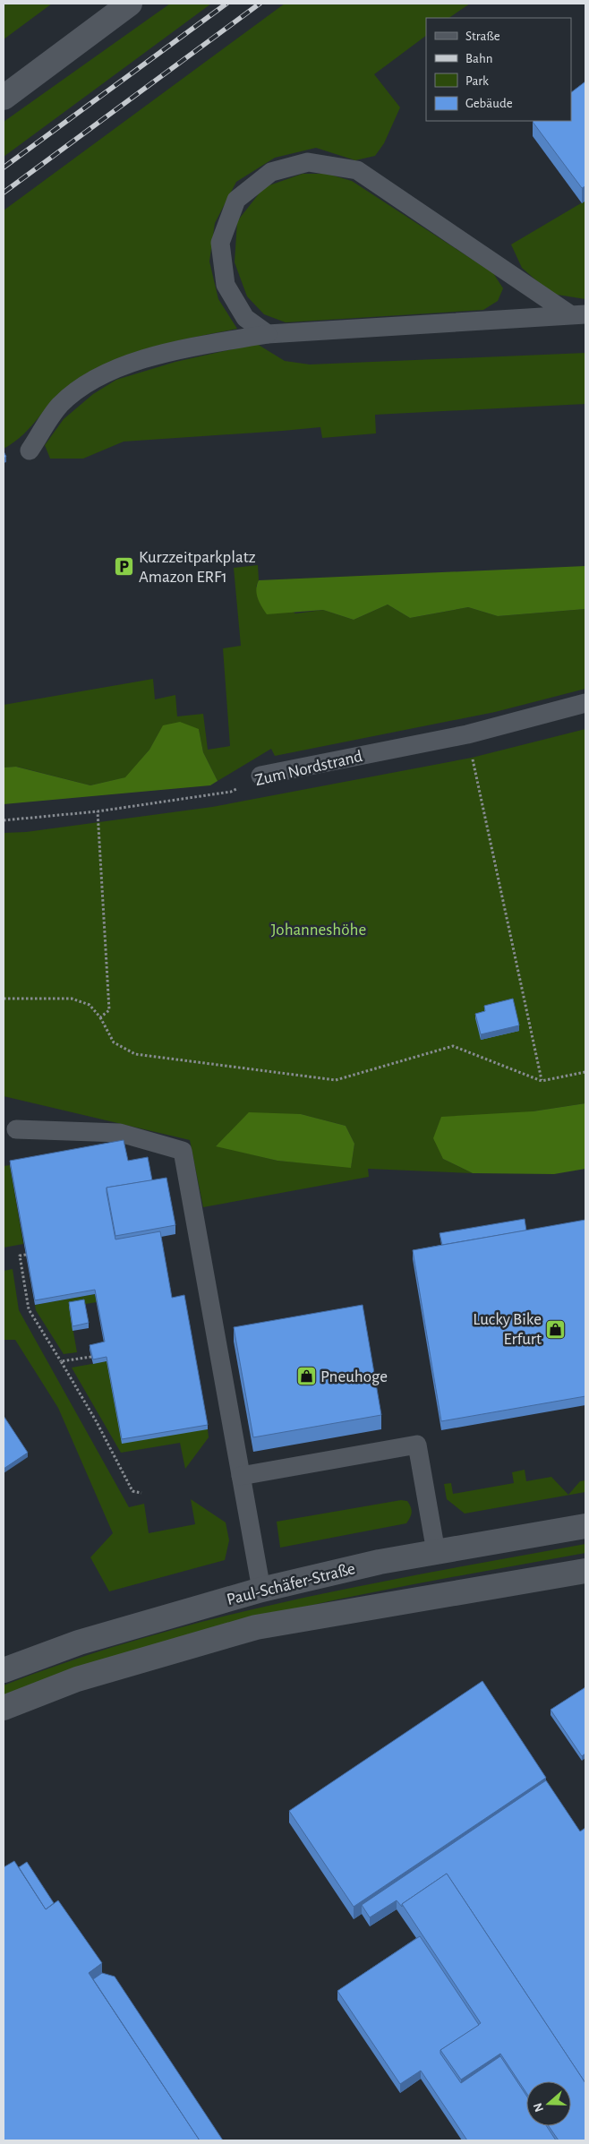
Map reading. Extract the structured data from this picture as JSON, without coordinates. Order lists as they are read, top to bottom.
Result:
{
  "streets": {
    "main road": ["Paul-Schäfer-Straße"],
    "lane": ["Zum Nordstrand"]
  },
  "parks": ["Johanneshöhe"],
  "places": {
    "parking": ["Kurzzeitparkplatz Amazon ERF1"],
    "shop": ["Lucky Bike Erfurt", "Pneuhoge"]
  },
  "legend": [
    "Straße",
    "Bahn",
    "Park",
    "Gebäude"
  ],
  "north": "left"
}
